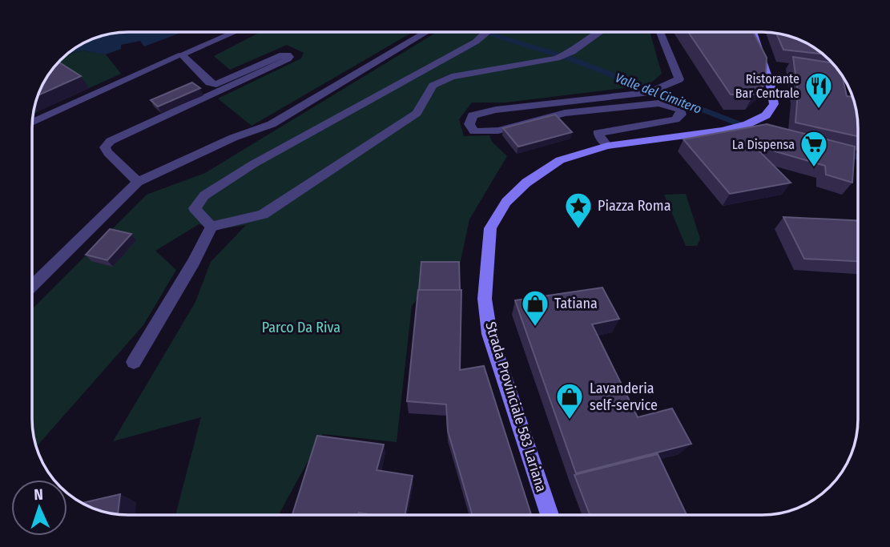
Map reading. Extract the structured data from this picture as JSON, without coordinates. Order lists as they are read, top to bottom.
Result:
{
  "streets": {
    "main road": ["Strada Provinciale 583 Lariana"]
  },
  "water": ["Valle del Cimitero"],
  "parks": ["Parco Da Riva"],
  "places": {
    "restaurant": ["Ristorante Bar Centrale"],
    "supermarket": ["La Dispensa"],
    "place": ["Piazza Roma"],
    "shop": ["Tatiana", "Lavanderia self-service"]
  },
  "north": "top"
}
